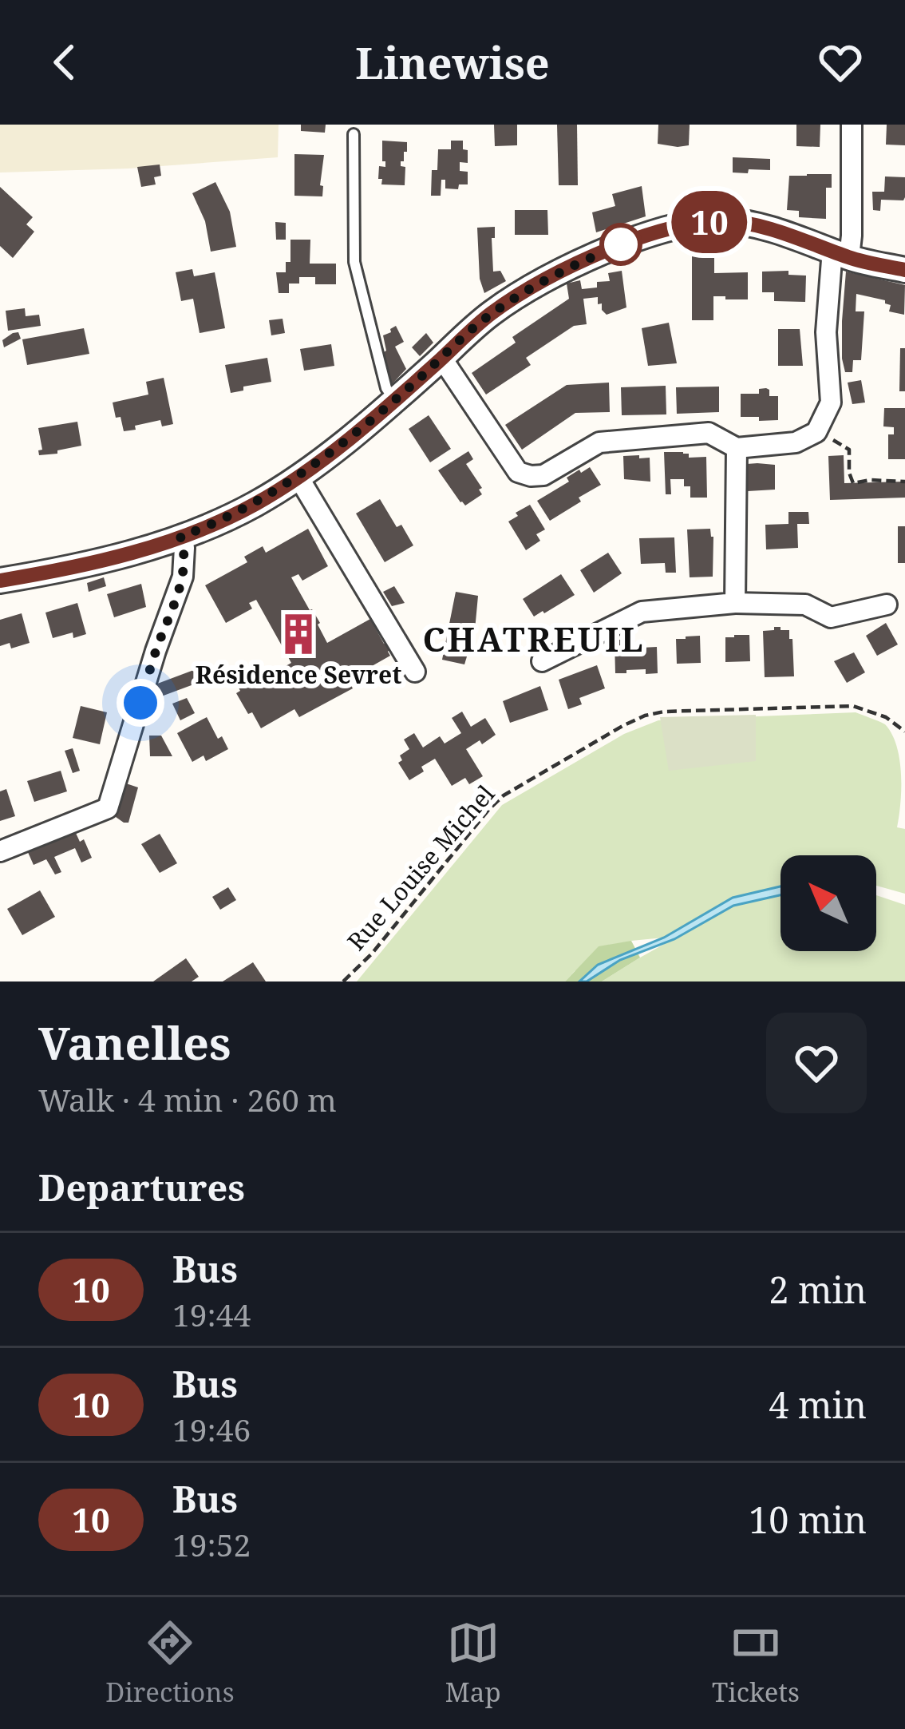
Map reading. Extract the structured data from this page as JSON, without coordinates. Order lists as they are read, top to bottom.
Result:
{
  "streets": {
    "path": ["Rue Louise Michel"]
  },
  "districts": ["CHATREUIL"],
  "places": {
    "building": ["Résidence Sevret"]
  },
  "lines": ["bus line 10"],
  "north": "top left",
  "page": {
    "header": "Linewise",
    "on_map": "10",
    "heading": [
      ["Vanelles", "Walk · 4 min · 260 m"],
      "Departures"
    ],
    "list": [
      {
        "mark": "10",
        "name": "Bus",
        "note": "19:44",
        "value": "2 min"
      },
      {
        "mark": "10",
        "name": "Bus",
        "note": "19:46",
        "value": "4 min"
      },
      {
        "mark": "10",
        "name": "Bus",
        "note": "19:52",
        "value": "10 min"
      }
    ],
    "tabs": ["Directions", "Map", "Tickets"]
  }
}
